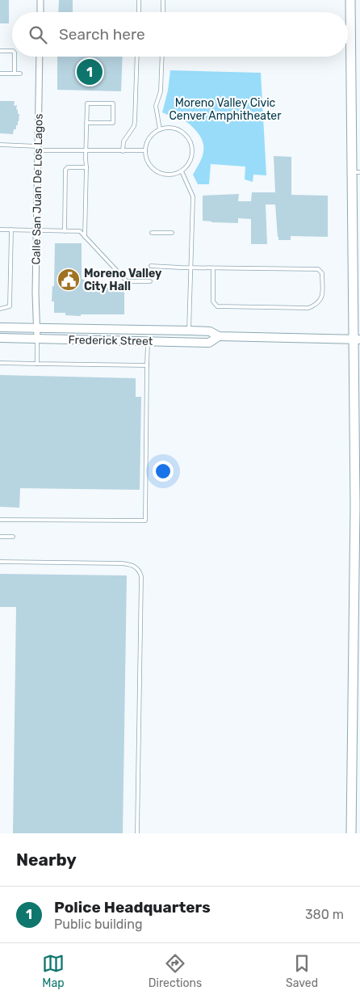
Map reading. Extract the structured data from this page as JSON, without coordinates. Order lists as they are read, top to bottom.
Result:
{
  "streets": {
    "main road": ["Frederick Street"],
    "street": ["Calle San Juan De Los Lagos"]
  },
  "crossings": [
    ["Calle San Juan De Los Lagos", "Frederick Street"]
  ],
  "parks": ["Moreno Valley Civic Cenver Amphitheater"],
  "places": {
    "public building": ["Moreno Valley City Hall"]
  },
  "page": {
    "search": "Search here",
    "pins": "1",
    "heading": "Nearby",
    "list": [
      {
        "mark": "1",
        "name": "Police Headquarters",
        "note": "Public building",
        "value": "380 m"
      }
    ],
    "nav": ["Map", "Directions", "Saved"]
  }
}
